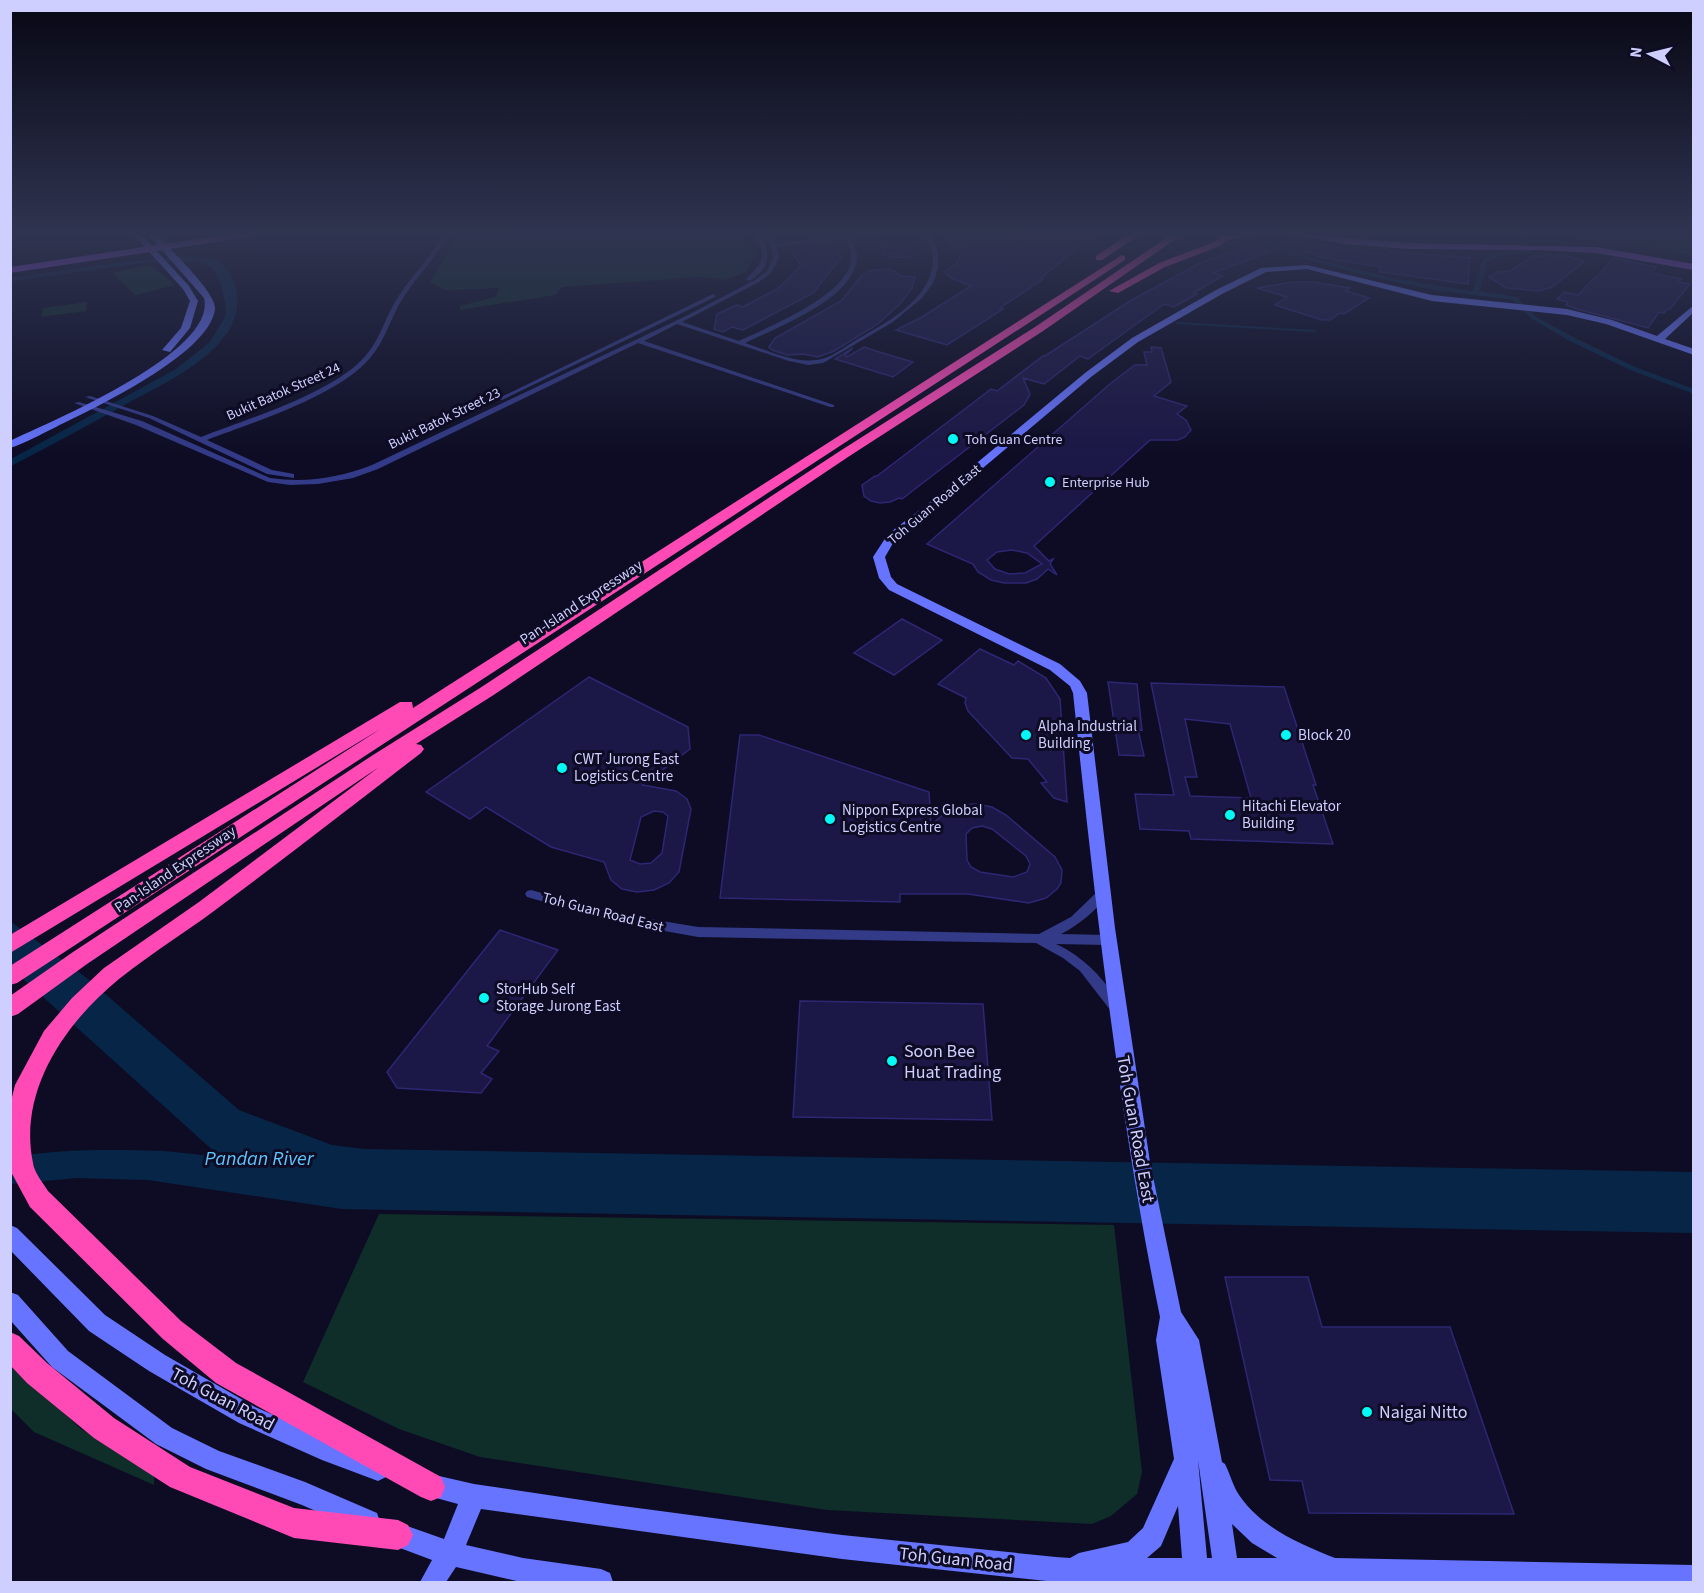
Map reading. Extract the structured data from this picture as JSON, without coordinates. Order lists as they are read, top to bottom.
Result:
{
  "streets": {
    "highway": ["Pan-Island Expressway"],
    "street": [
      "Bukit Batok Street 24",
      "Bukit Batok Street 23",
      "Toh Guan Road East",
      "Toh Guan Road"
    ]
  },
  "crossings": [
    ["Bukit Batok Street 24", "Bukit Batok Street 23"],
    ["Toh Guan Road East", "Toh Guan Road"]
  ],
  "water": ["Pandan River"],
  "places": [
    "Toh Guan Centre",
    "Enterprise Hub",
    "Alpha Industrial Building",
    "Block 20",
    "CWT Jurong East Logistics Centre",
    "Hitachi Elevator Building",
    "Nippon Express Global Logistics Centre",
    "StorHub Self Storage Jurong East",
    "Soon Bee Huat Trading",
    "Naigai Nitto"
  ],
  "north": "left"
}
